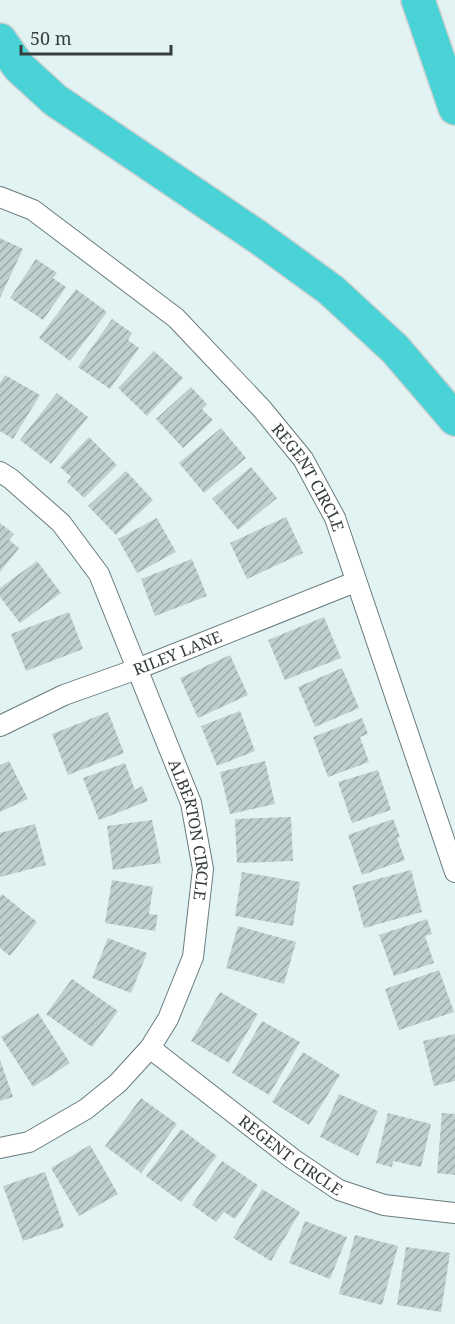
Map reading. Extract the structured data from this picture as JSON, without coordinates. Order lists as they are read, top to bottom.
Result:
{
  "streets": {
    "street": ["REGENT CIRCLE", "RILEY LANE", "ALBERTON CIRCLE"]
  },
  "crossings": [
    ["REGENT CIRCLE", "RILEY LANE"],
    ["REGENT CIRCLE", "ALBERTON CIRCLE"],
    ["RILEY LANE", "ALBERTON CIRCLE"]
  ],
  "scale_bar": "50 m"
}
